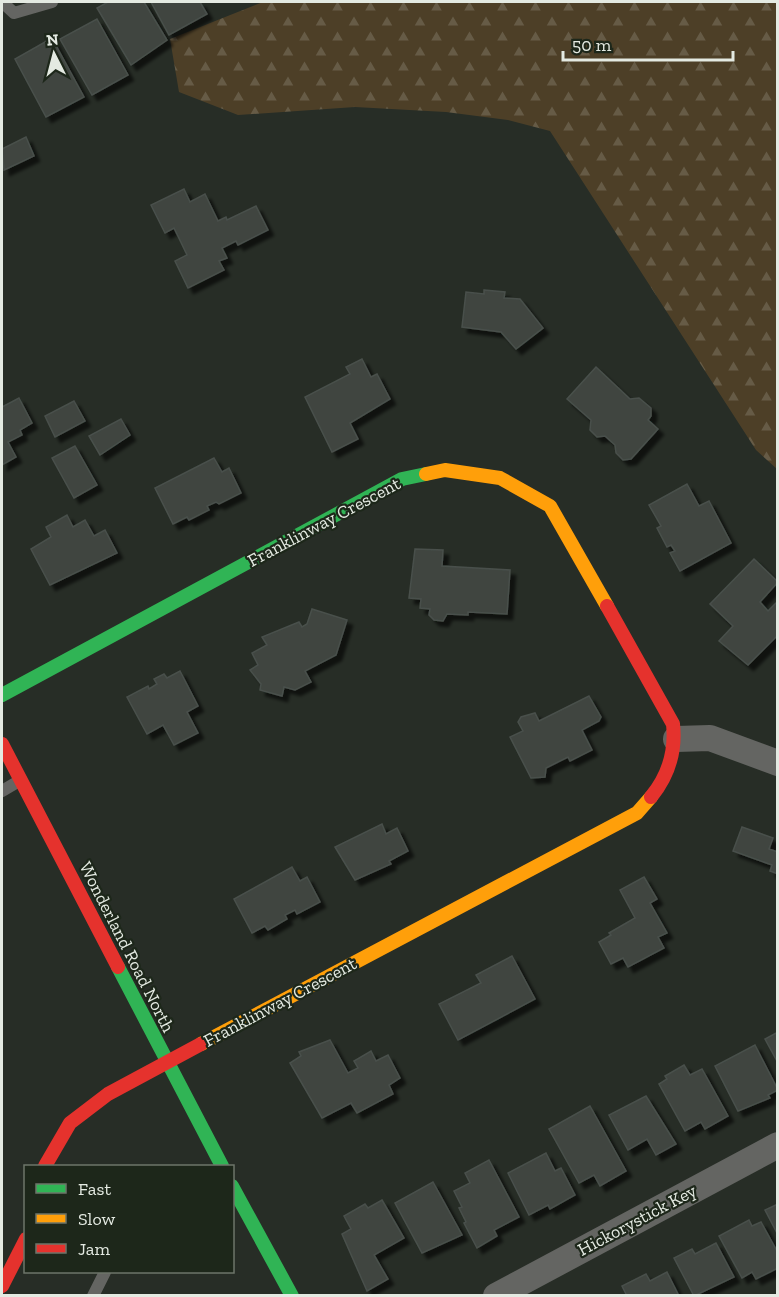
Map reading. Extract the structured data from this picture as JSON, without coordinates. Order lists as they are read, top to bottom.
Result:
{
  "streets": {
    "street": ["Franklinway Crescent", "Wonderland Road North", "Hickorystick Key"]
  },
  "crossings": [
    ["Franklinway Crescent", "Wonderland Road North"]
  ],
  "legend": ["Fast", "Slow", "Jam"],
  "scale_bar": "50 m",
  "north": "top"
}
